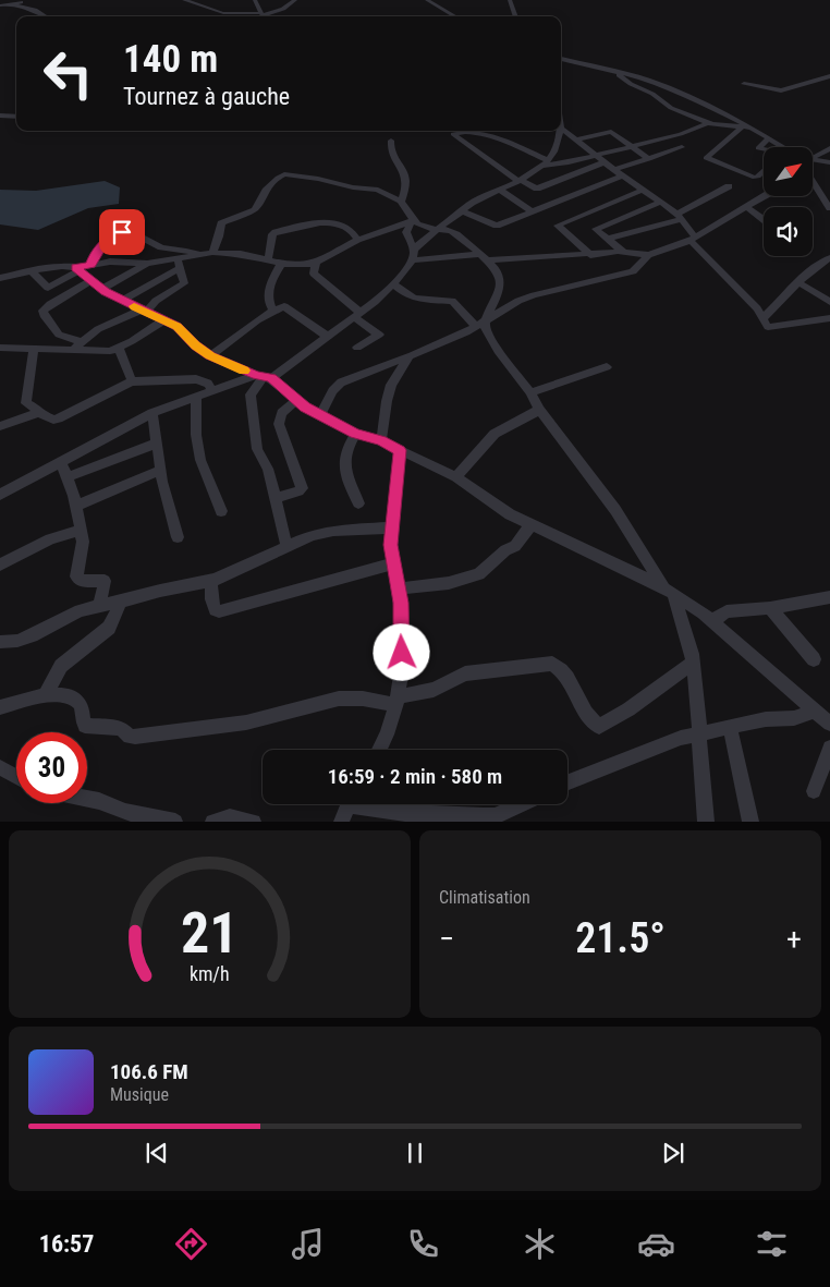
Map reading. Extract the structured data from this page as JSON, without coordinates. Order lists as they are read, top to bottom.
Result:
{
  "north": "top right",
  "page": {
    "turn": ["140 m", "Tournez à gauche"],
    "limit": "30",
    "trip": "16:59 · 2 min · 580 m",
    "tile": "Climatisation",
    "heat": ["−", "21.5°", "+"],
    "song": ["106.6 FM", "Musique"],
    "tabs": "16:57",
    "gauge": ["21", "km/h"]
  }
}
